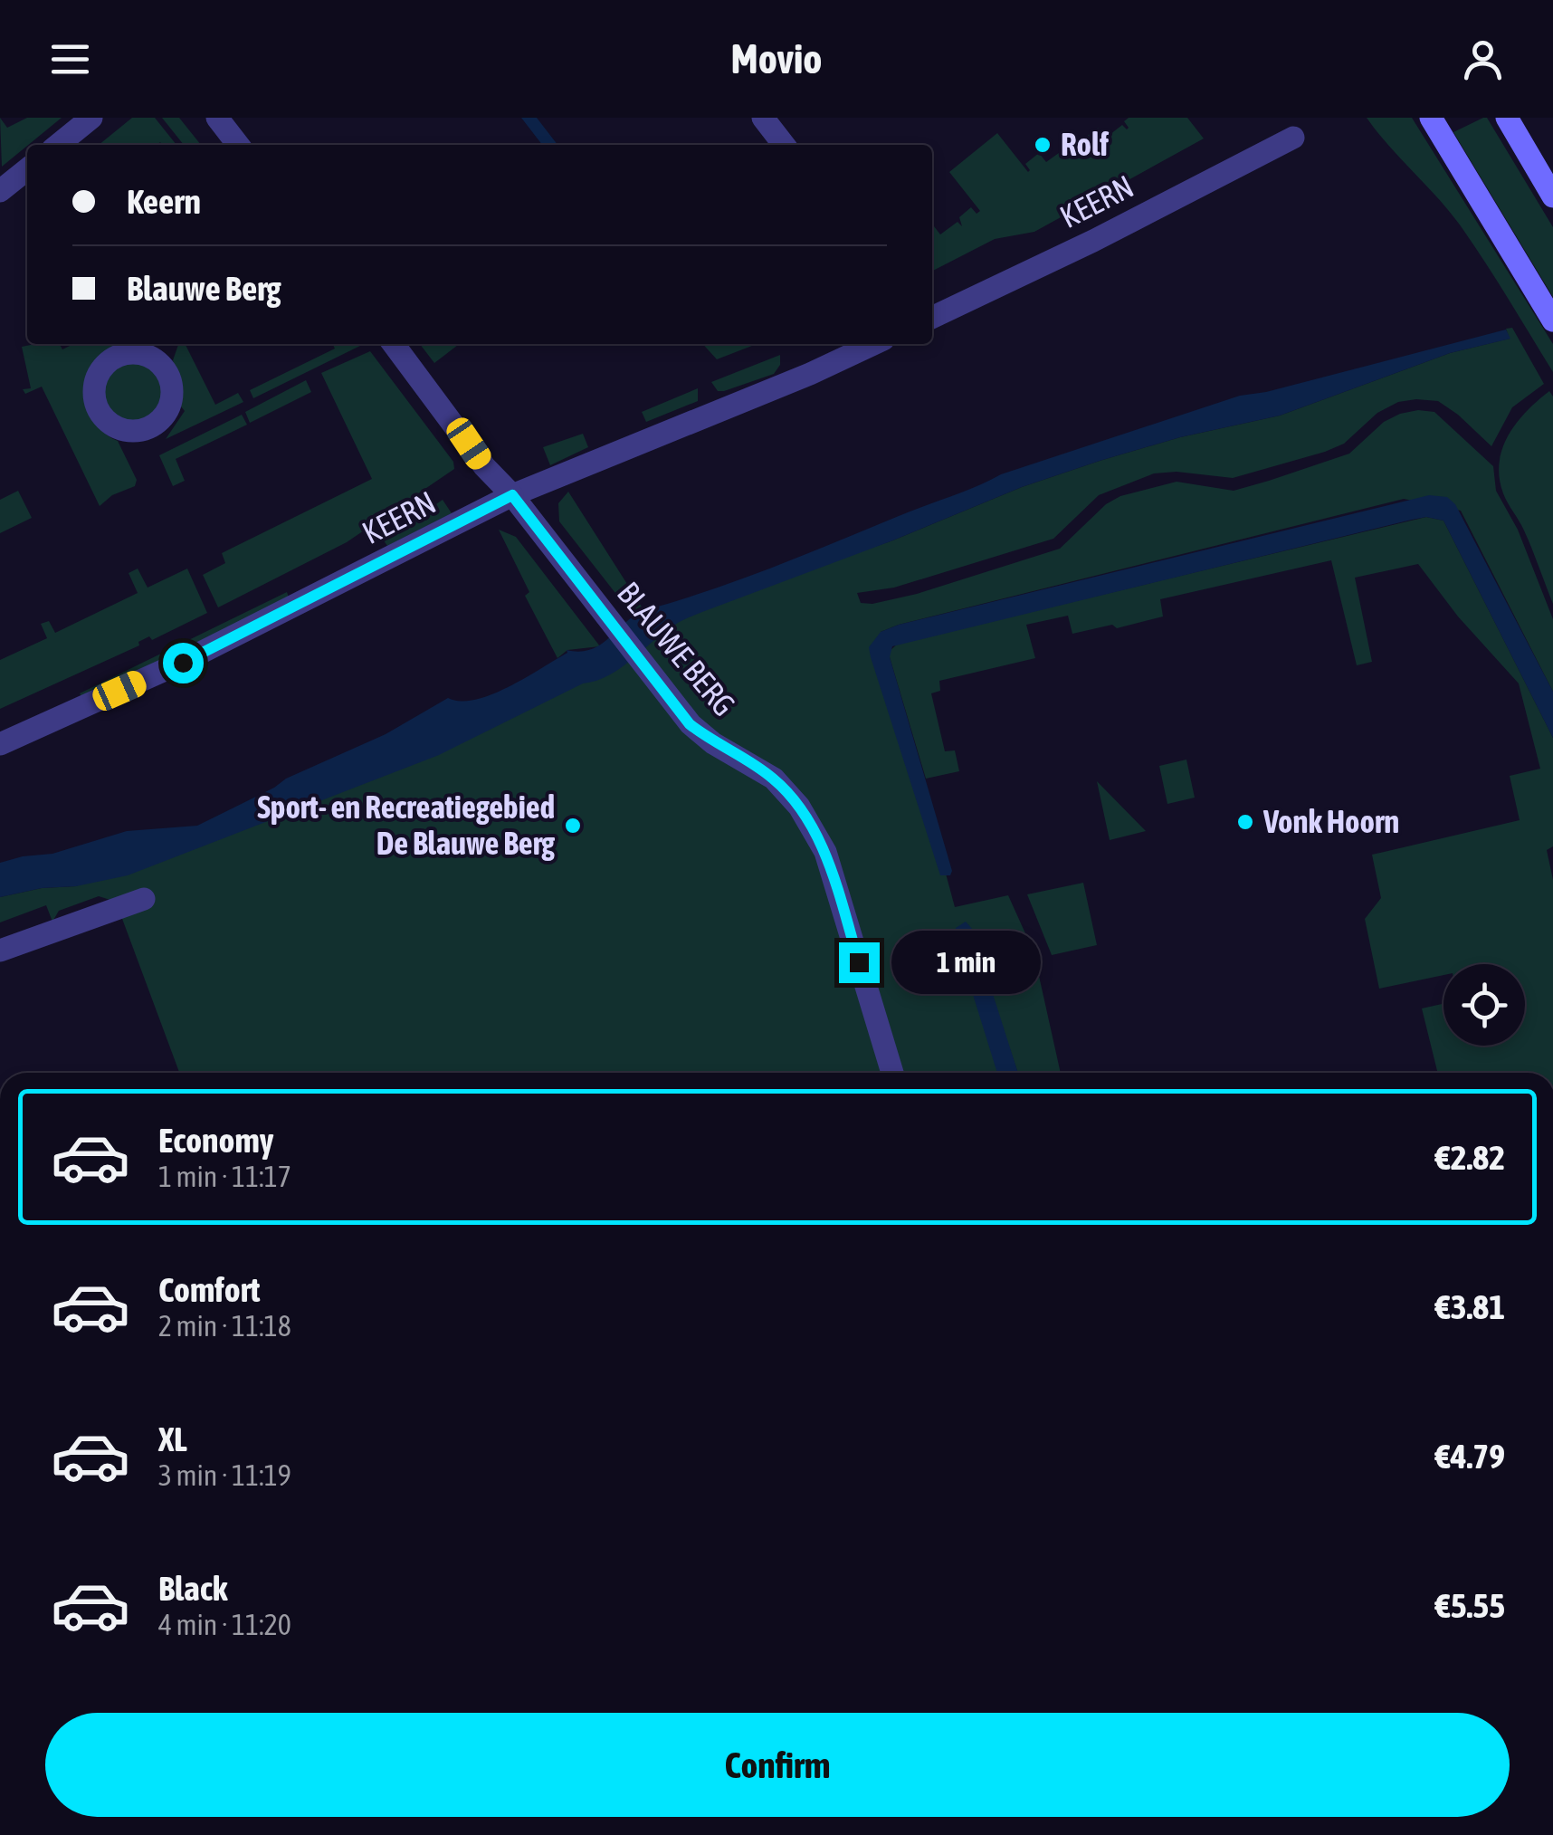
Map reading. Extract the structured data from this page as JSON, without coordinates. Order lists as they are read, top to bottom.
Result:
{
  "streets": {
    "street": ["KEERN", "BLAUWE BERG"]
  },
  "crossings": [
    ["KEERN", "BLAUWE BERG"]
  ],
  "places": ["Rolf", "Vonk Hoorn", "Sport- en Recreatiegebied De Blauwe Berg"],
  "page": {
    "header": "Movio",
    "banner": ["Keern", "Blauwe Berg"],
    "bubble": "1 min",
    "list": [
      {
        "name": "Economy",
        "note": "1 min · 11:17",
        "value": "€2.82"
      },
      {
        "name": "Comfort",
        "note": "2 min · 11:18",
        "value": "€3.81"
      },
      {
        "name": "XL",
        "note": "3 min · 11:19",
        "value": "€4.79"
      },
      {
        "name": "Black",
        "note": "4 min · 11:20",
        "value": "€5.55"
      }
    ],
    "buttons": "Confirm"
  }
}
